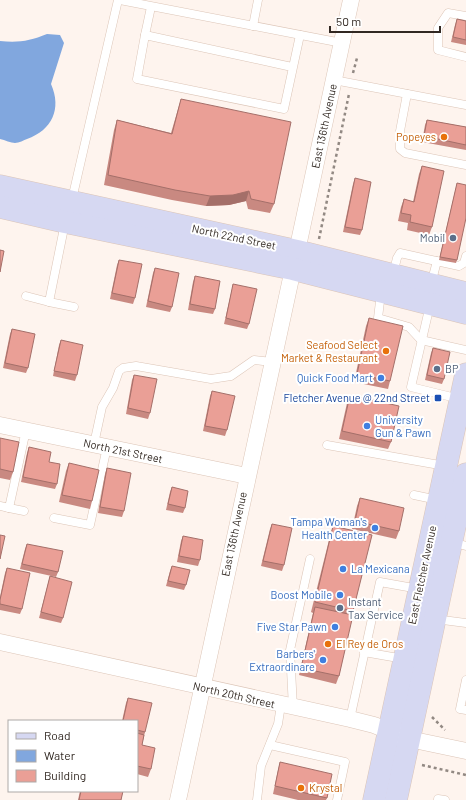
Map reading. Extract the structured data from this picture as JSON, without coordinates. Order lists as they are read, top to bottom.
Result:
{
  "streets": {
    "street": [
      "East 136th Avenue",
      "North 22nd Street",
      "North 21st Street",
      "East Fletcher Avenue",
      "North 20th Street"
    ]
  },
  "crossings": [
    ["East 136th Avenue", "North 22nd Street"],
    ["East 136th Avenue", "North 21st Street"],
    ["East 136th Avenue", "North 20th Street"],
    ["East Fletcher Avenue", "North 20th Street"]
  ],
  "places": {
    "other": [
      "Popeyes",
      "Mobil",
      "Seafood Select Market & Restaurant",
      "BP",
      "Quick Food Mart",
      "University Gun & Pawn",
      "Tampa Woman's Health Center",
      "La Mexicana",
      "Boost Mobile",
      "Instant Tax Service",
      "Five Star Pawn",
      "El Rey de Oros",
      "Barbers' Extraordinare",
      "Krystal"
    ],
    "transit": ["Fletcher Avenue @ 22nd Street"]
  },
  "legend": ["Road", "Water", "Building"],
  "scale_bar": "50 m"
}
